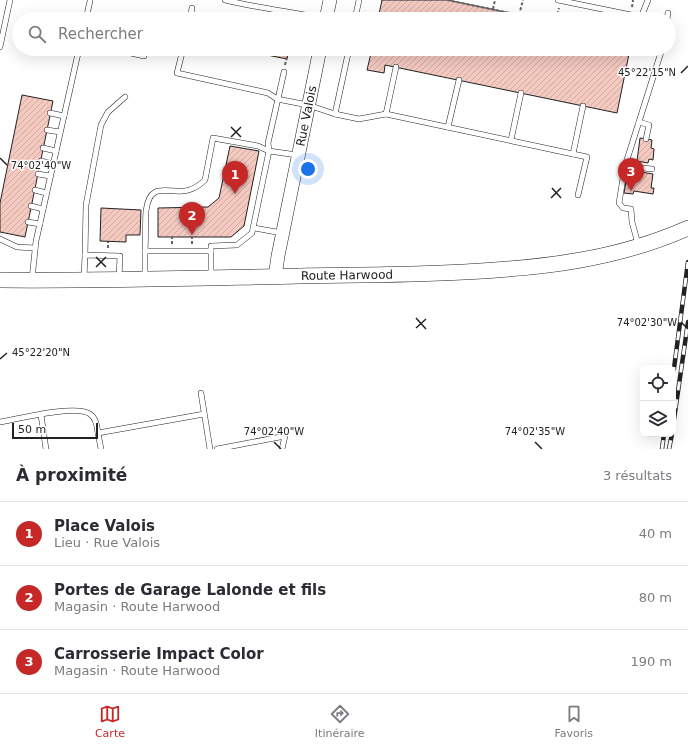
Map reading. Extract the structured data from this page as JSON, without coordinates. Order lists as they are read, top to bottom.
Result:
{
  "streets": {
    "main road": ["Route Harwood"],
    "street": ["Rue Valois"]
  },
  "crossings": [
    ["Rue Valois", "Route Harwood"]
  ],
  "scale_bar": "50 m",
  "page": {
    "search": "Rechercher",
    "pins": ["3", "1", "2"],
    "scale": "50 m",
    "heading": ["À proximité", "3 résultats"],
    "list": [
      {
        "mark": "1",
        "name": "Place Valois",
        "note": "Lieu · Rue Valois",
        "value": "40 m"
      },
      {
        "mark": "2",
        "name": "Portes de Garage Lalonde et fils",
        "note": "Magasin · Route Harwood",
        "value": "80 m"
      },
      {
        "mark": "3",
        "name": "Carrosserie Impact Color",
        "note": "Magasin · Route Harwood",
        "value": "190 m"
      }
    ],
    "nav": ["Carte", "Itinéraire", "Favoris"]
  },
  "coordinates": [
    "45°22'15\"N",
    "74°02'40\"W",
    "74°02'30\"W",
    "45°22'20\"N",
    "74°02'35\"W"
  ]
}
